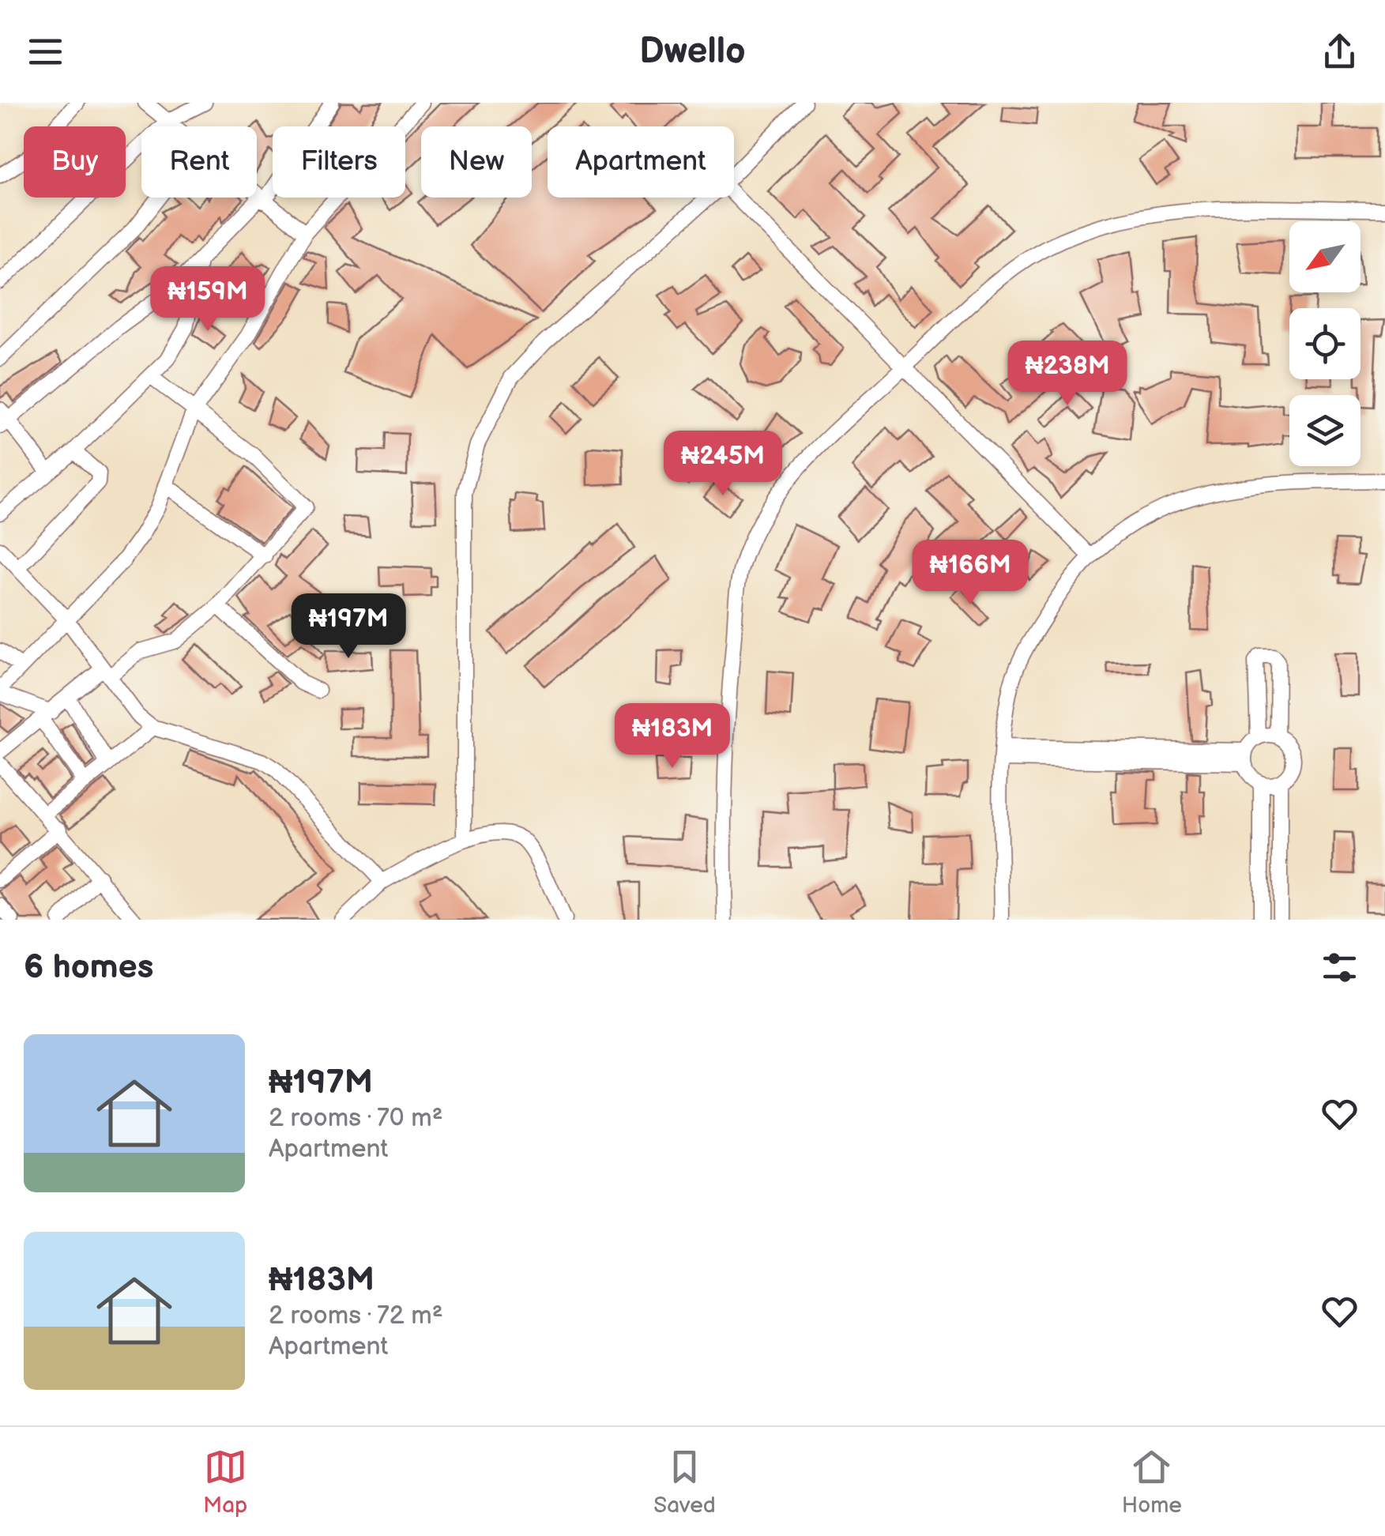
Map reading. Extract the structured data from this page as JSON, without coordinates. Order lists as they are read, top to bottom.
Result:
{
  "north": "bottom left",
  "page": {
    "header": "Dwello",
    "chip": [
      "Buy",
      "Rent",
      "Filters",
      "New",
      "Apartment"
    ],
    "price": [
      "₦159M",
      "₦238M",
      "₦245M",
      "₦166M",
      "₦197M",
      "₦183M"
    ],
    "heading": "6 homes",
    "list": [
      {
        "name": "₦197M",
        "note": "2 rooms · 70 m² · Apartment"
      },
      {
        "name": "₦183M",
        "note": "2 rooms · 72 m² · Apartment"
      }
    ],
    "tabs": ["Map", "Saved", "Home"]
  }
}
